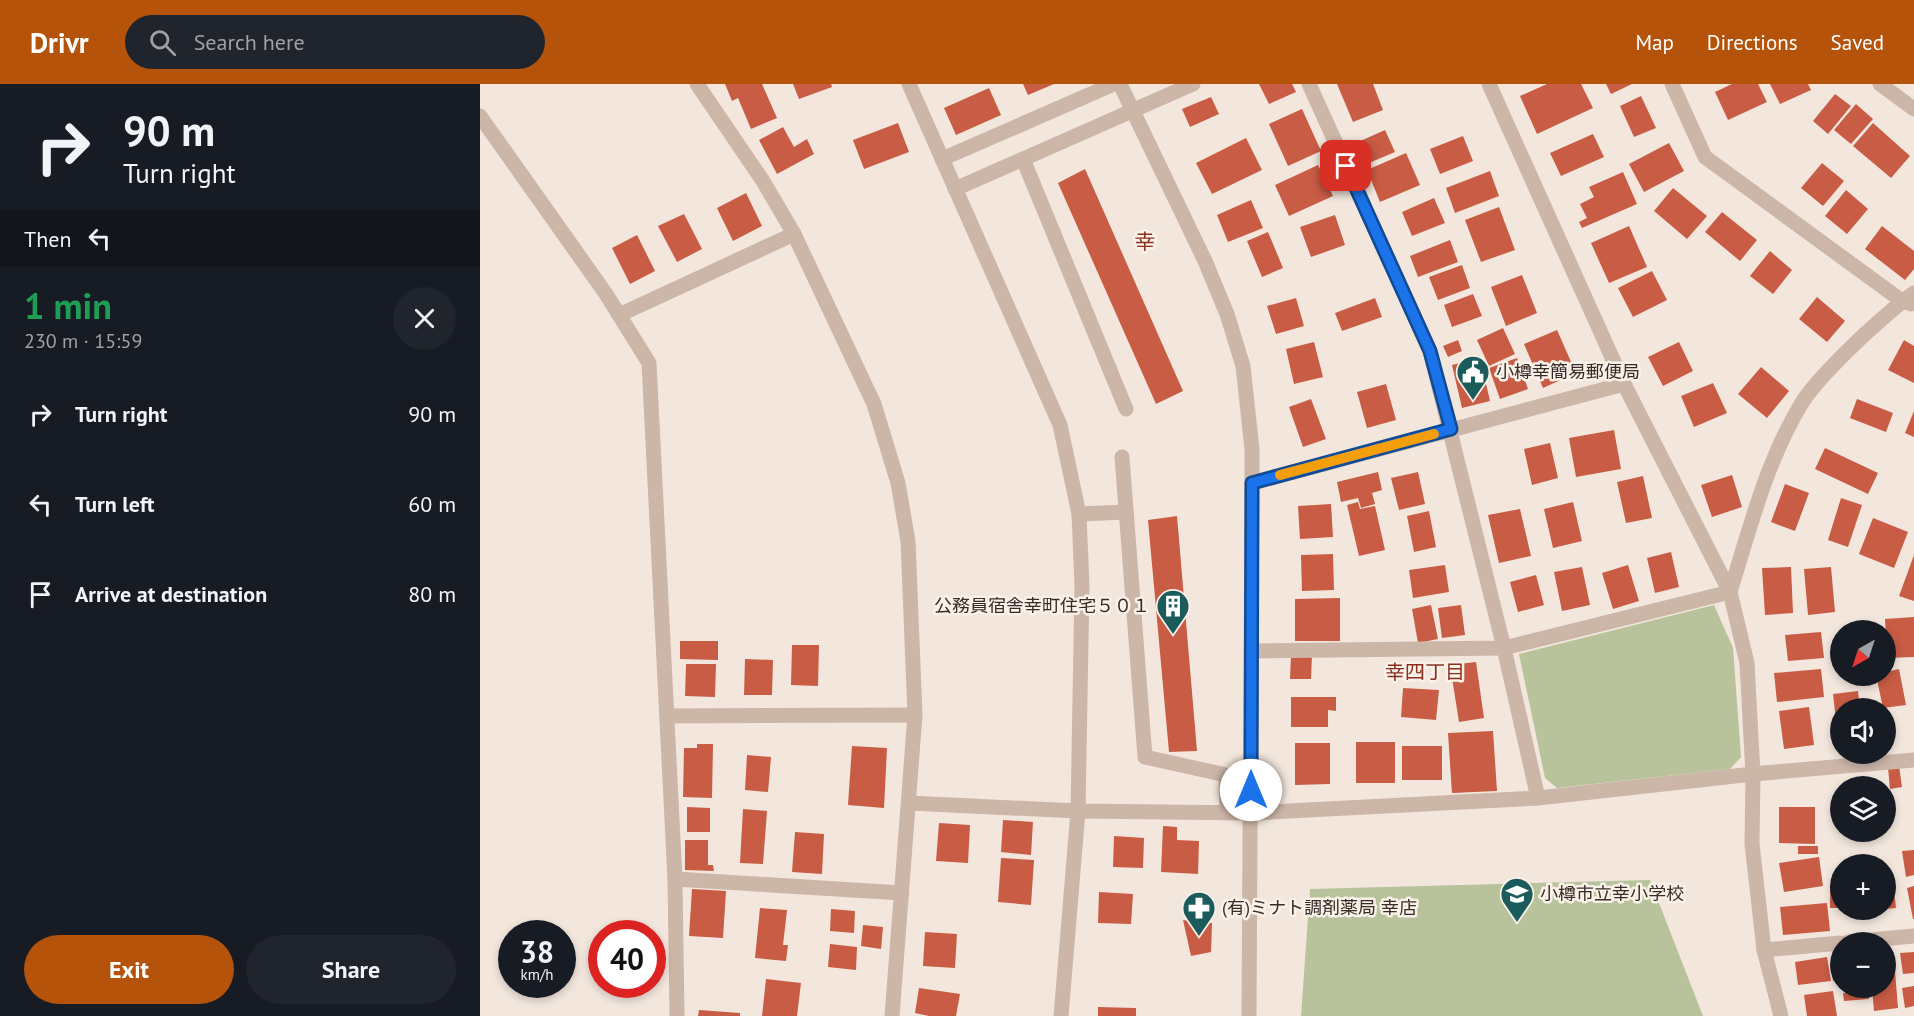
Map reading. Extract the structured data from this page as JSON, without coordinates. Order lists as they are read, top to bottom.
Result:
{
  "districts": ["幸", "幸四丁目"],
  "places": {
    "public building": ["小樽幸簡易郵便局"],
    "building": ["公務員宿舎幸町住宅５０１"],
    "school or university": ["小樽市立幸小学校"],
    "pharmacy": ["(有)ミナト調剤薬局 幸店"]
  },
  "north": "bottom left",
  "page": {
    "header": "Drivr",
    "search": "Search here",
    "nav": ["Map", "Directions", "Saved"],
    "turn": ["90 m", "Turn right"],
    "then": "Then",
    "heading": ["1 min", "230 m · 15:59"],
    "list": [
      {
        "name": "Turn right",
        "value": "90 m"
      },
      {
        "name": "Turn left",
        "value": "60 m"
      },
      {
        "name": "Arrive at destination",
        "value": "80 m"
      }
    ],
    "map_buttons": ["+", "−"],
    "speed": "38 km/h",
    "limit": "40",
    "buttons": ["Exit", "Share"]
  }
}
